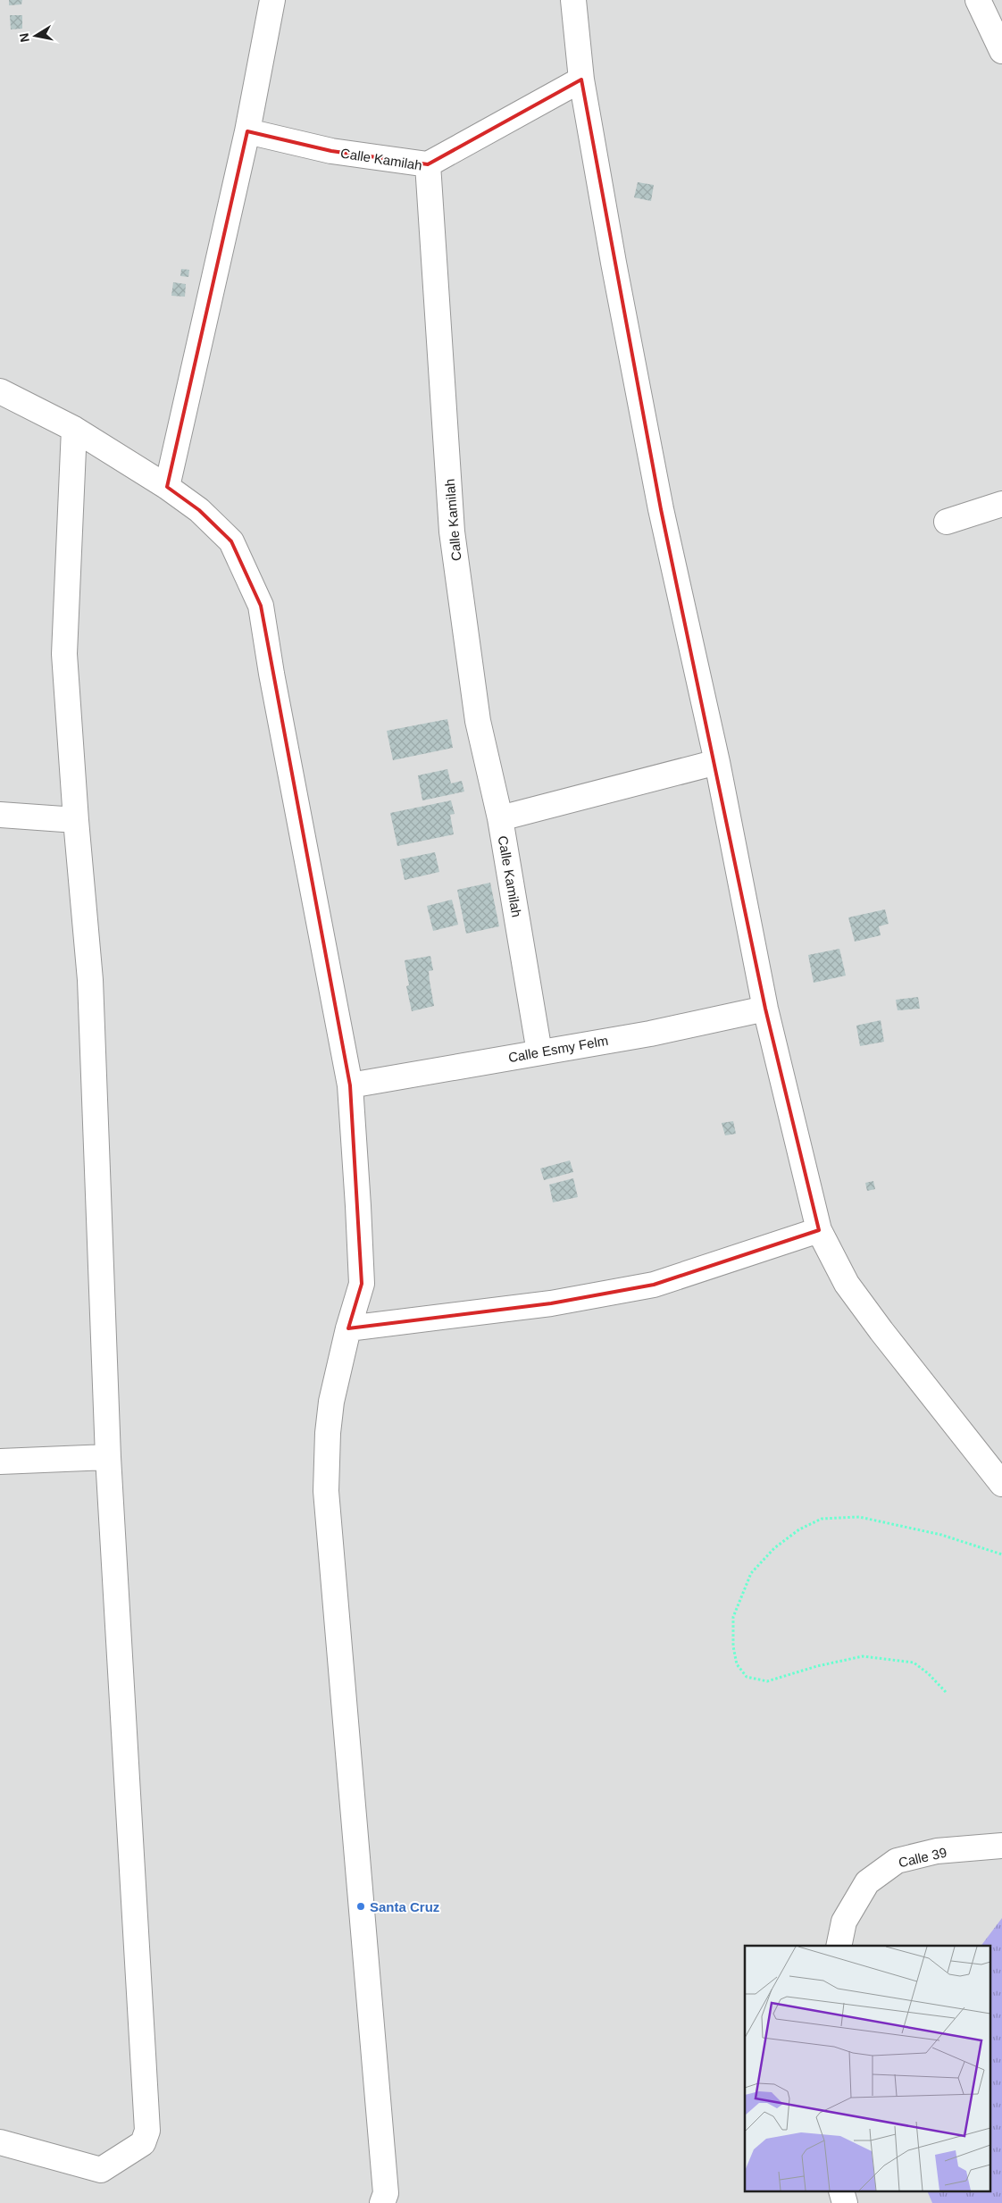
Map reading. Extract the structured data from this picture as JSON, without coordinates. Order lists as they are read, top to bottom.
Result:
{
  "streets": {
    "street": ["Calle Kamilah", "Calle Esmy Felm", "Calle 39"]
  },
  "crossings": [
    ["Calle Kamilah", "Calle Esmy Felm"]
  ],
  "places": ["Santa Cruz"],
  "north": "left"
}
